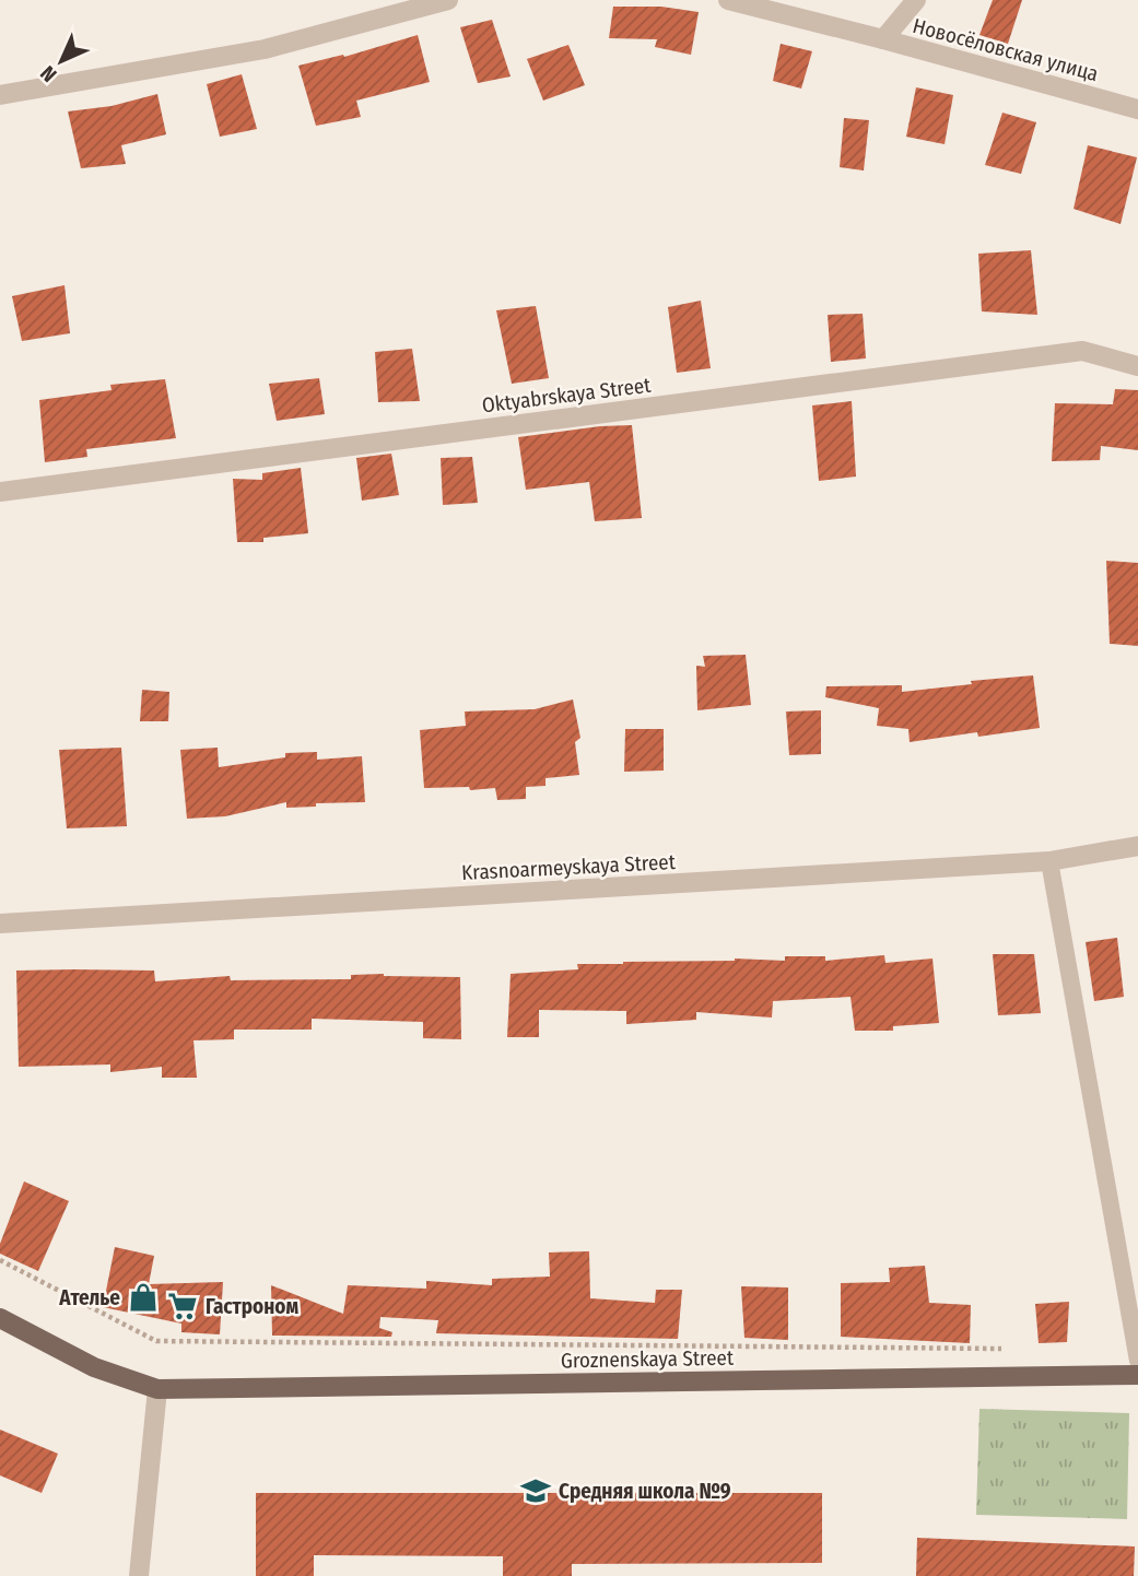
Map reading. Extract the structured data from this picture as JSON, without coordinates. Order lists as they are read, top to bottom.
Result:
{
  "streets": {
    "main road": ["Groznenskaya Street"],
    "street": ["Новосёловская улица", "Oktyabrskaya Street", "Krasnoarmeyskaya Street"]
  },
  "places": {
    "shop": ["Ателье"],
    "supermarket": ["Гастроном"],
    "school or university": ["Средняя школа №9"]
  },
  "north": "bottom left"
}
